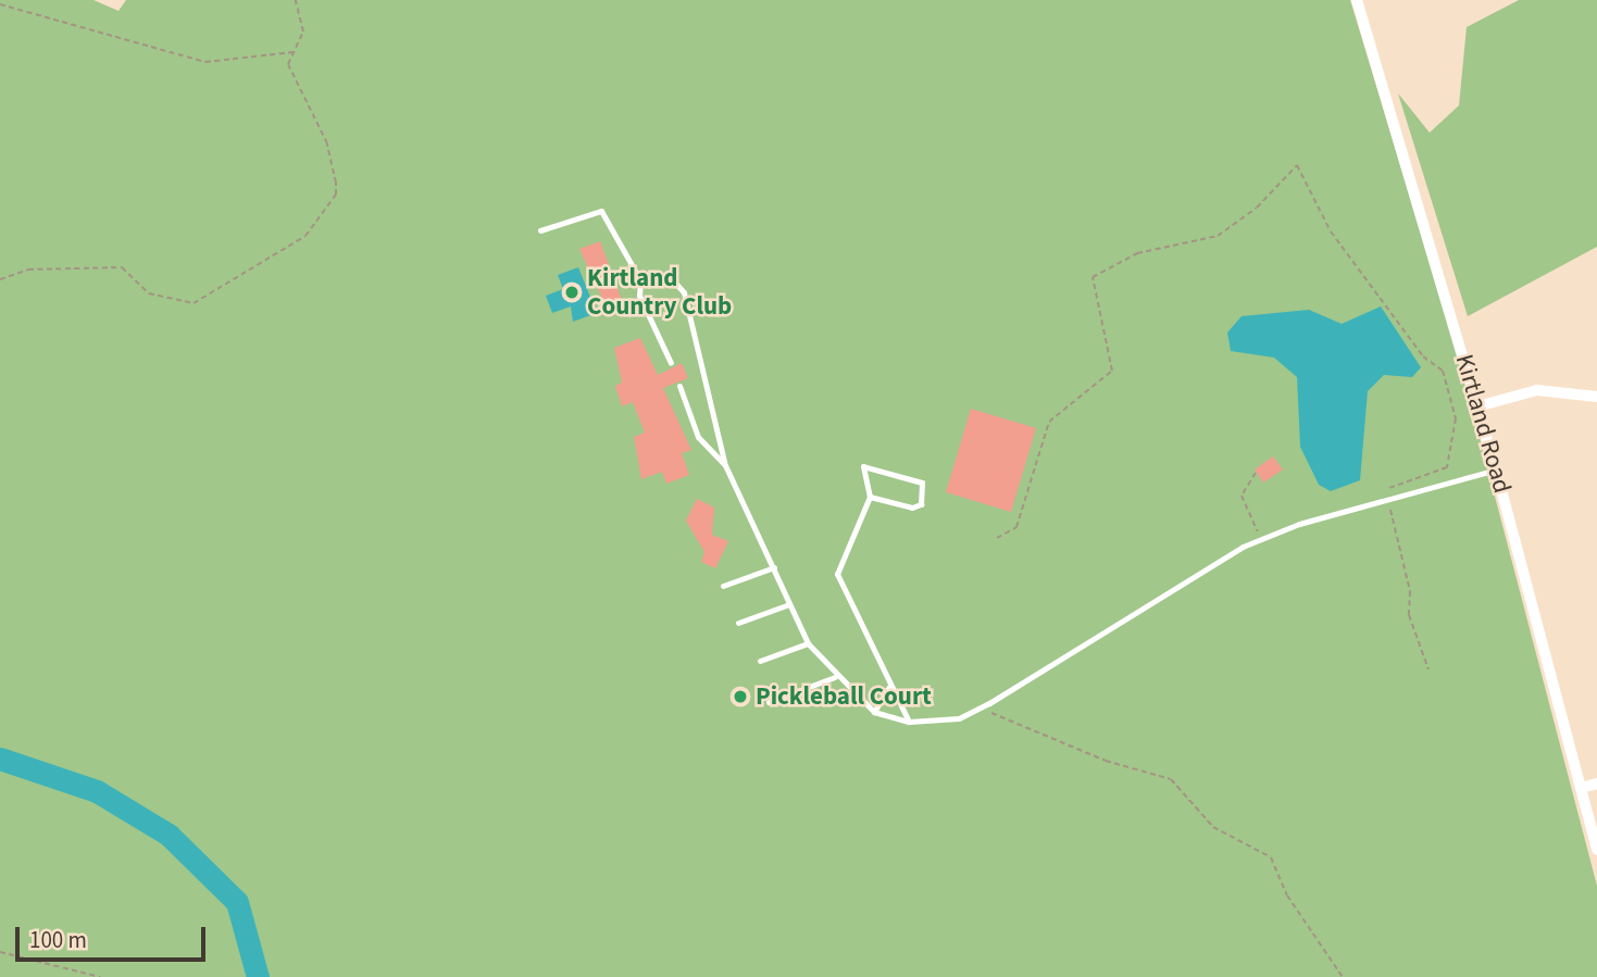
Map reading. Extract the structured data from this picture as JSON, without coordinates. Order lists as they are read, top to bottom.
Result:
{
  "streets": {
    "street": ["Kirtland Road"]
  },
  "places": ["Kirtland Country Club", "Pickleball Court"],
  "scale_bar": "100 m"
}
